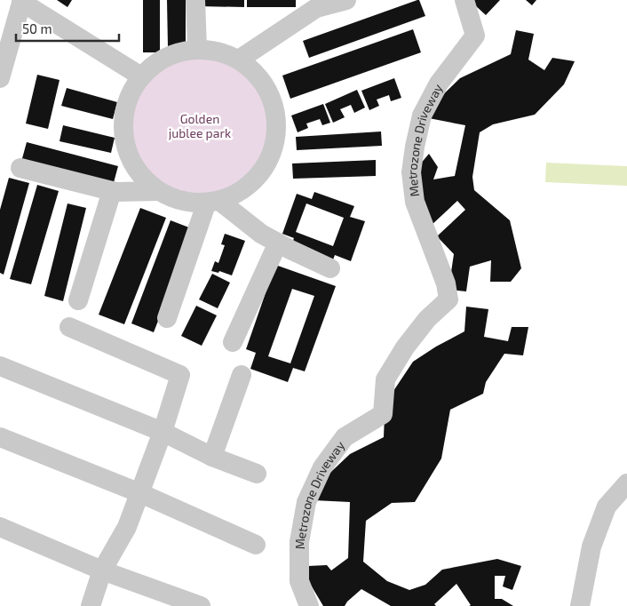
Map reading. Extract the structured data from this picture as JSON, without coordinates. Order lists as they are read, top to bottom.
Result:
{
  "streets": {
    "street": ["Metrozone Driveway"]
  },
  "parks": ["Golden jublee park"],
  "scale_bar": "50 m"
}
